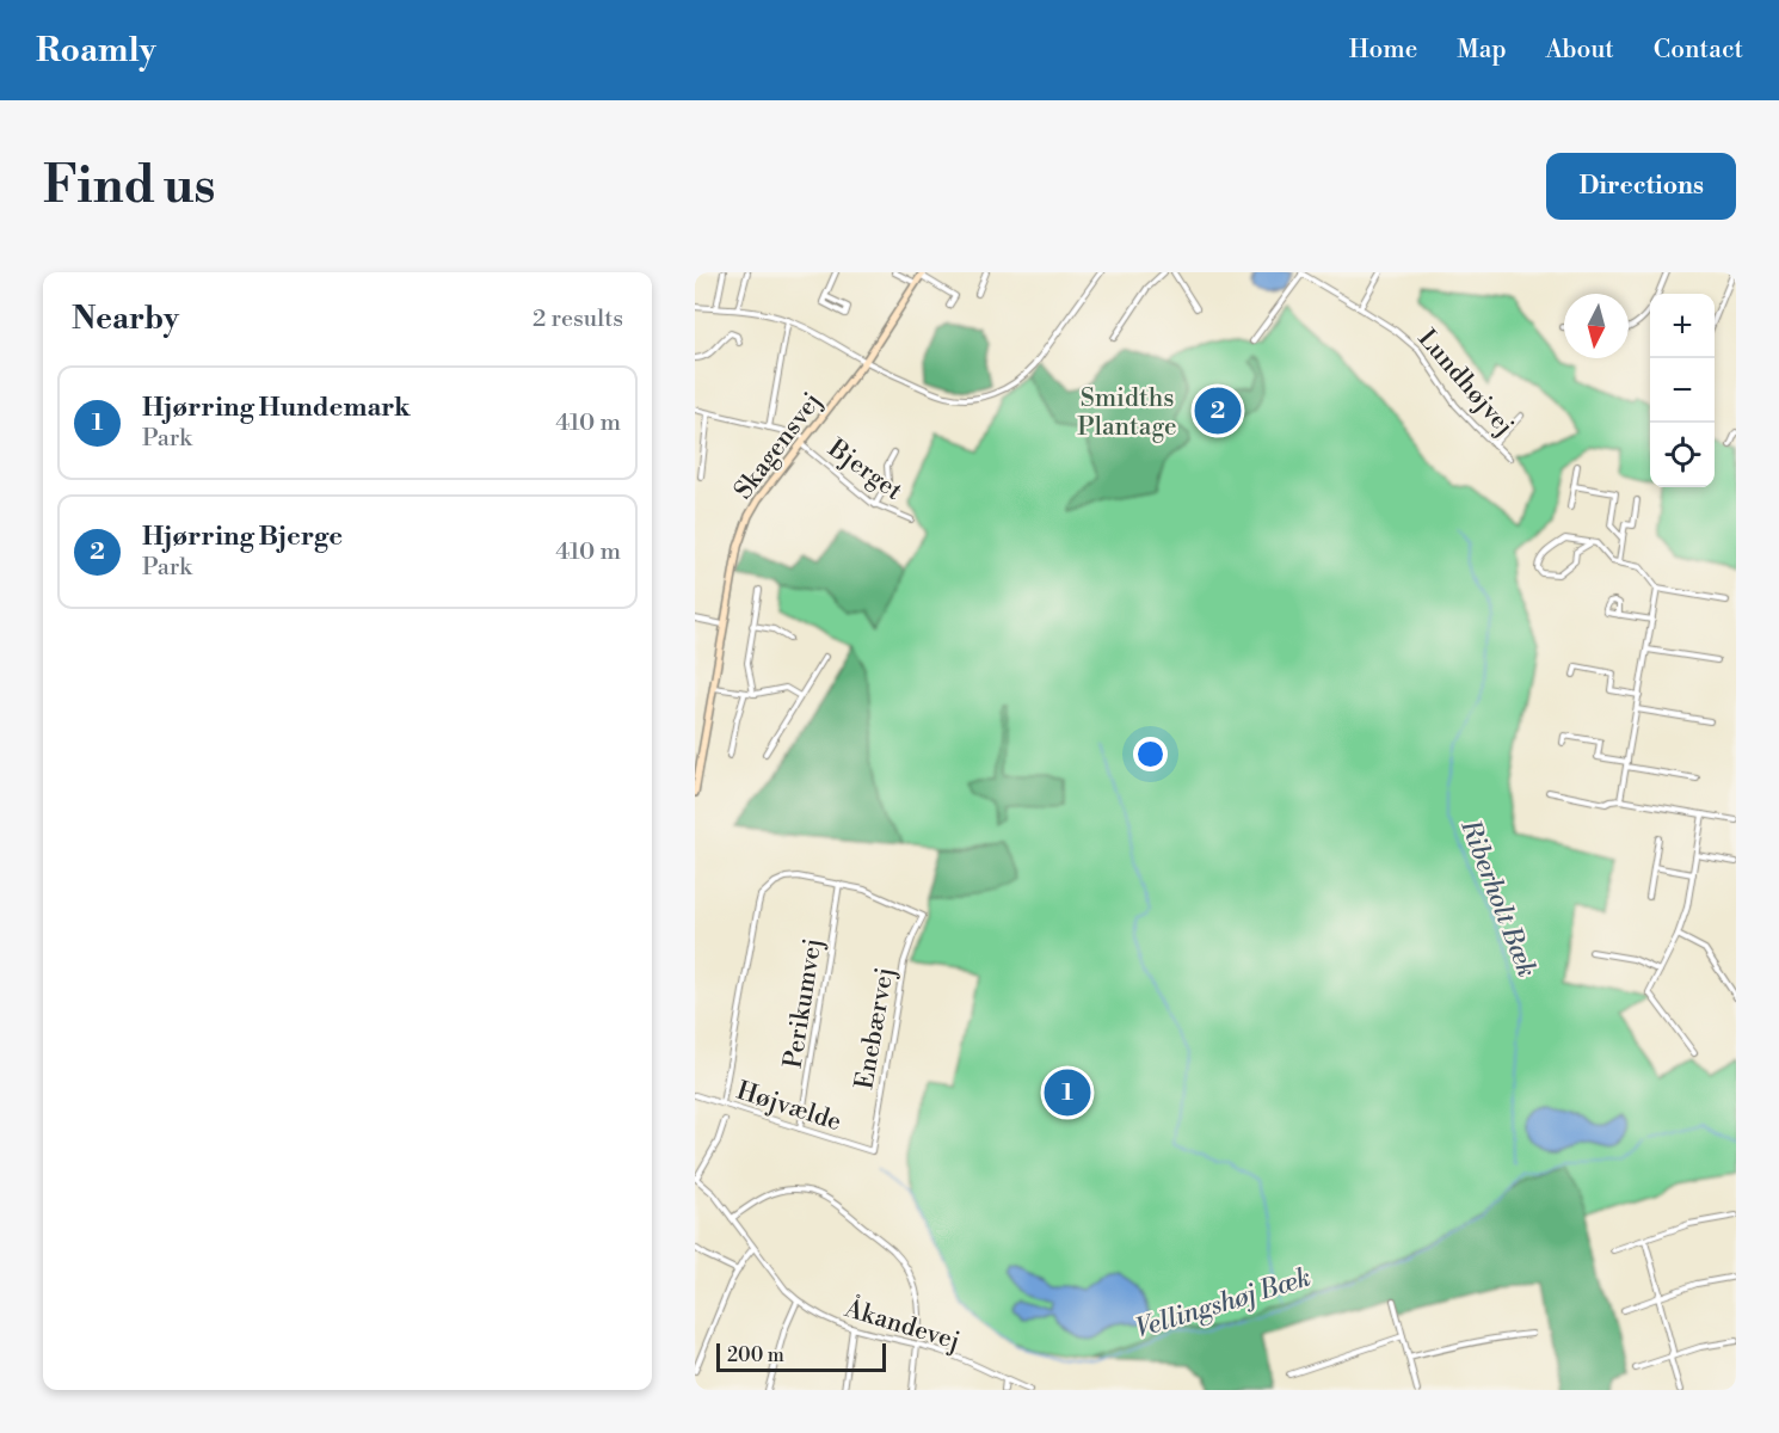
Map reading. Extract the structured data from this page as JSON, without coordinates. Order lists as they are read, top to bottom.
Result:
{
  "streets": {
    "street": [
      "Lundhøjvej",
      "Skagensvej",
      "Bjerget",
      "Perikumvej",
      "Enebærvej",
      "Højvælde",
      "Åkandevej"
    ]
  },
  "crossings": [
    ["Skagensvej", "Bjerget"],
    ["Perikumvej", "Enebærvej"],
    ["Perikumvej", "Højvælde"],
    ["Enebærvej", "Højvælde"]
  ],
  "water": ["Riberholt Bæk", "Vellingshøj Bæk"],
  "parks": ["Smidths Plantage"],
  "scale_bar": "200 m",
  "north": "bottom",
  "page": {
    "header": "Roamly",
    "nav": [
      "Home",
      "Map",
      "About",
      "Contact"
    ],
    "buttons": "Directions",
    "title": "Find us",
    "heading": ["Nearby", "2 results"],
    "map_buttons": ["+", "−"],
    "list": [
      {
        "mark": "1",
        "name": "Hjørring Hundemark",
        "note": "Park",
        "value": "410 m"
      },
      {
        "mark": "2",
        "name": "Hjørring Bjerge",
        "note": "Park",
        "value": "410 m"
      }
    ],
    "pins": ["2", "1"],
    "scale": "200 m"
  }
}
